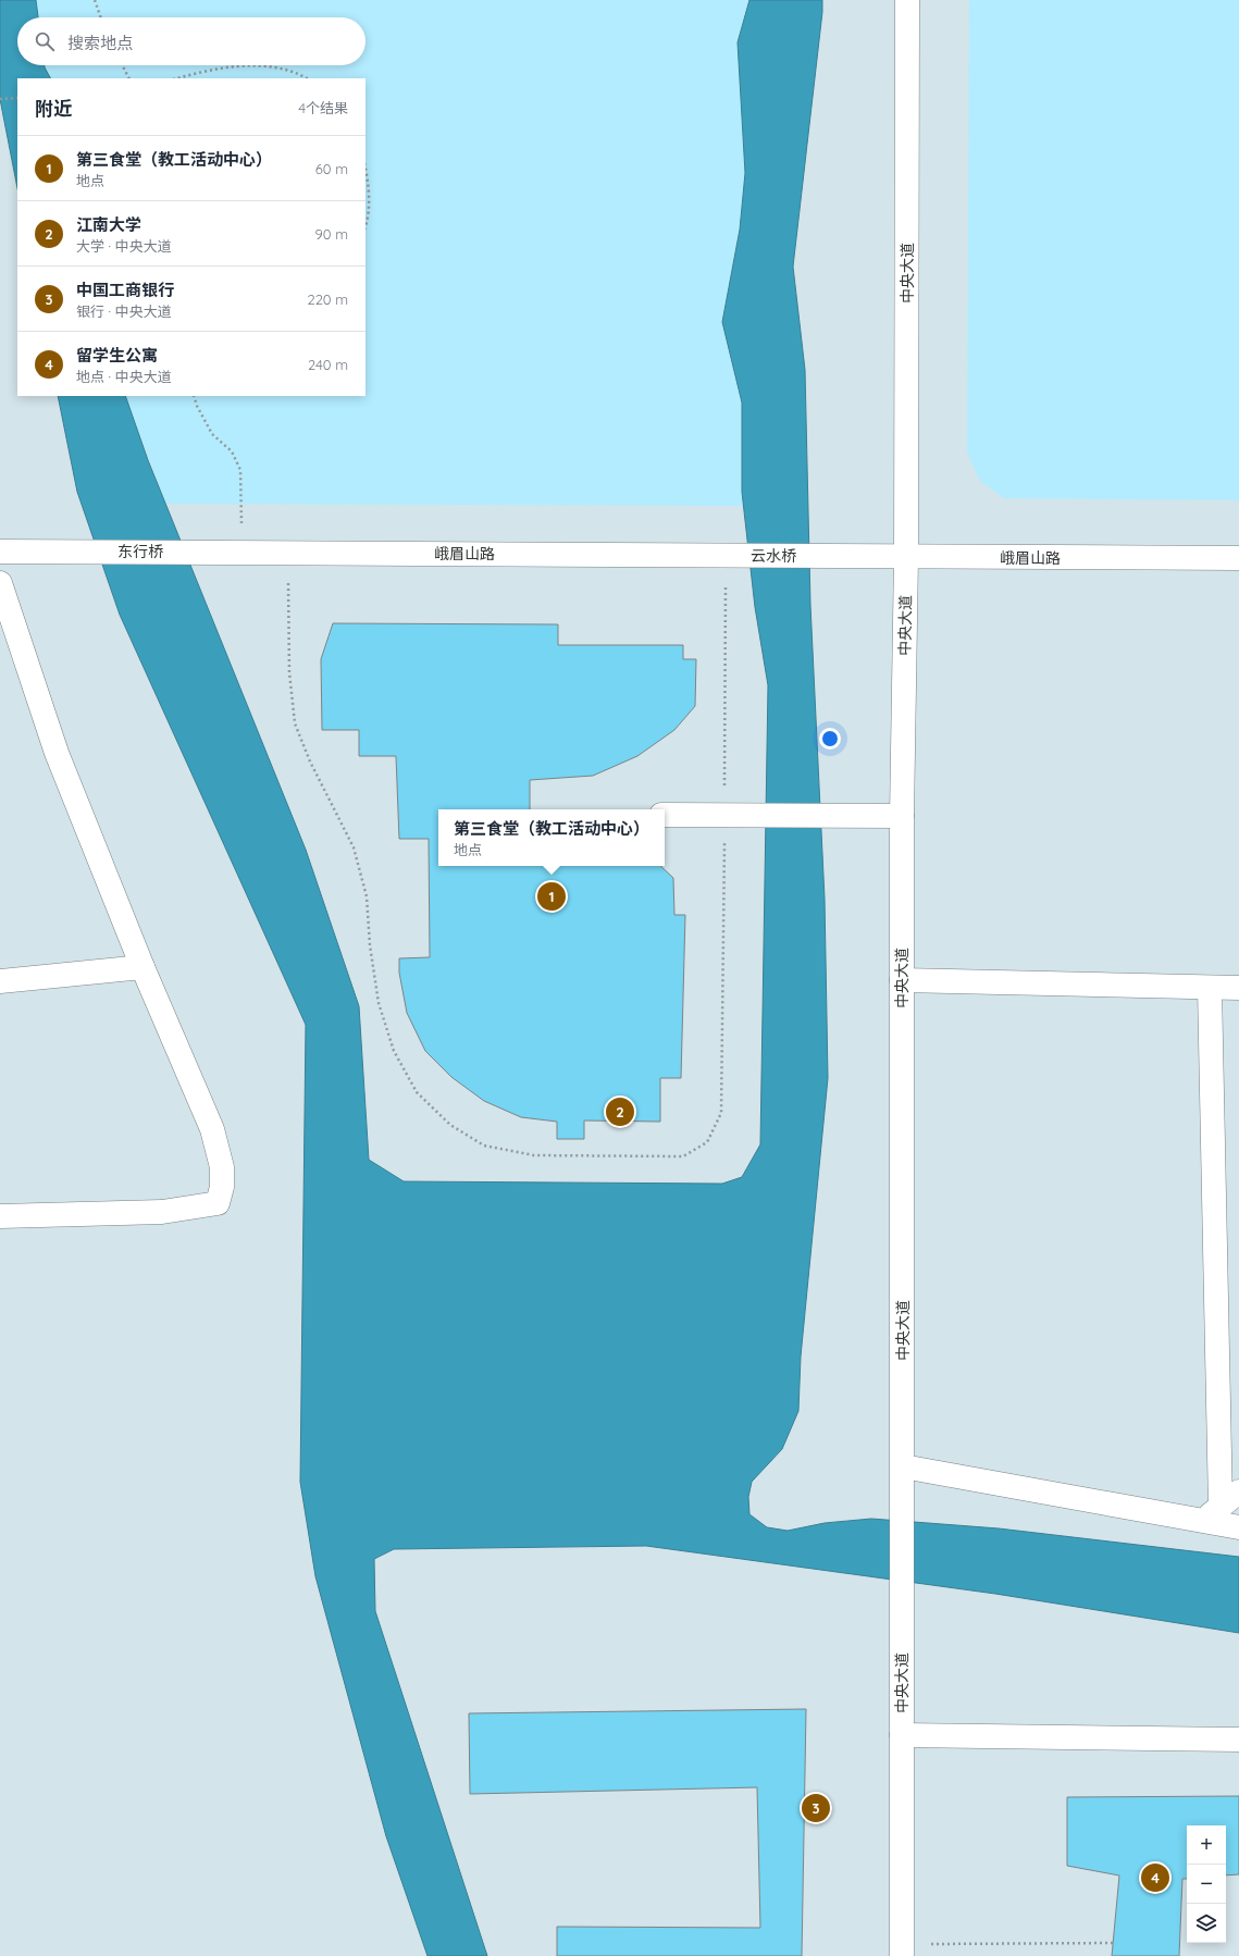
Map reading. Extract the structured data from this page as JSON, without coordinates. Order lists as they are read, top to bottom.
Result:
{
  "streets": {
    "street": [
      "中央大道",
      "东行桥",
      "峨眉山路",
      "云水桥"
    ]
  },
  "crossings": [
    ["中央大道", "峨眉山路"],
    ["东行桥", "峨眉山路"],
    ["峨眉山路", "云水桥"]
  ],
  "page": {
    "search": "搜索地点",
    "heading": ["附近", "4个结果"],
    "list": [
      {
        "mark": "1",
        "name": "第三食堂（教工活动中心）",
        "note": "地点",
        "value": "60 m"
      },
      {
        "mark": "2",
        "name": "江南大学",
        "note": "大学 · 中央大道",
        "value": "90 m"
      },
      {
        "mark": "3",
        "name": "中国工商银行",
        "note": "银行 · 中央大道",
        "value": "220 m"
      },
      {
        "mark": "4",
        "name": "留学生公寓",
        "note": "地点 · 中央大道",
        "value": "240 m"
      }
    ],
    "popup": ["第三食堂（教工活动中心）", "地点"],
    "pins": [
      "1",
      "2",
      "3",
      "4"
    ],
    "map_buttons": ["+", "−"]
  }
}
